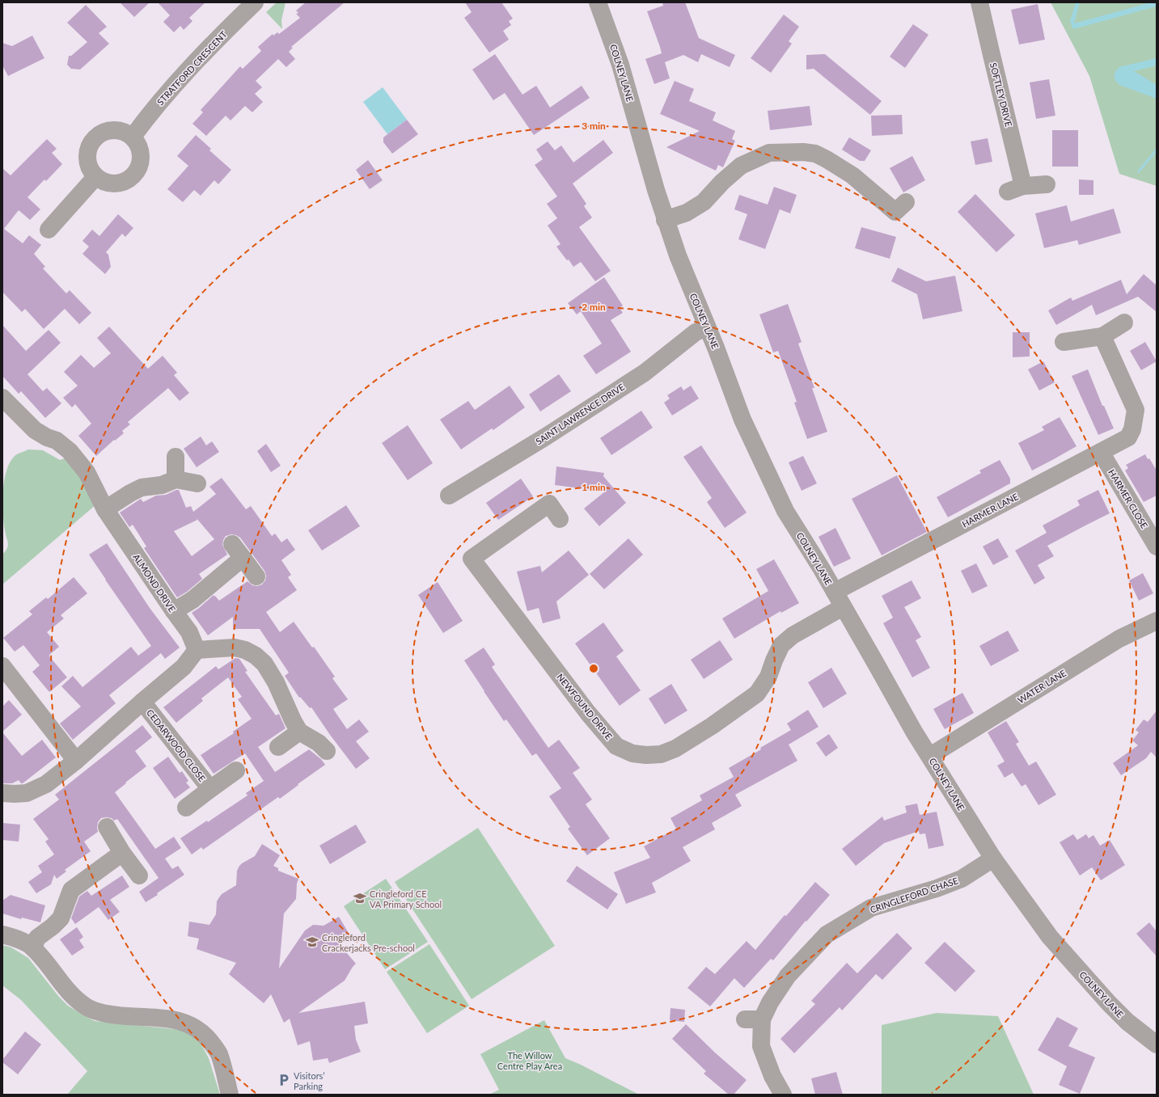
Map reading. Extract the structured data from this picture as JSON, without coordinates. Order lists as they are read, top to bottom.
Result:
{
  "streets": {
    "street": [
      "STRATFORD CRESCENT",
      "COLNEY LANE",
      "SOFTLEY DRIVE",
      "SAINT LAWRENCE DRIVE",
      "HARMER CLOSE",
      "HARMER LANE",
      "ALMOND DRIVE",
      "WATER LANE",
      "NEWFOUND DRIVE",
      "CEDARWOOD CLOSE",
      "CRINGLEFORD CHASE"
    ]
  },
  "crossings": [
    ["COLNEY LANE", "SAINT LAWRENCE DRIVE"],
    ["COLNEY LANE", "HARMER LANE"],
    ["COLNEY LANE", "WATER LANE"],
    ["COLNEY LANE", "NEWFOUND DRIVE"],
    ["COLNEY LANE", "CRINGLEFORD CHASE"],
    ["HARMER CLOSE", "HARMER LANE"]
  ],
  "parks": ["The Willow Centre Play Area"],
  "places": {
    "school or university": ["Cringleford CE VA Primary School", "Cringleford Crackerjacks Pre-school"],
    "parking": ["Visitors’ Parking"]
  },
  "rings": ["3 min", "2 min", "1 min"]
}
